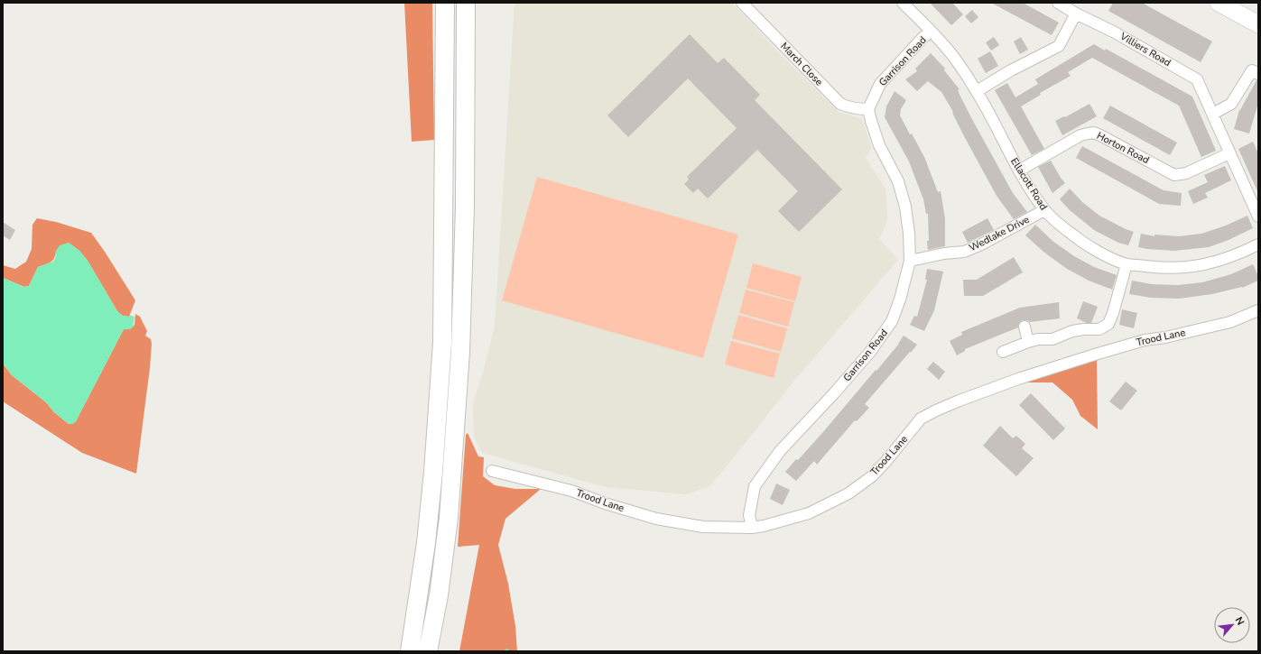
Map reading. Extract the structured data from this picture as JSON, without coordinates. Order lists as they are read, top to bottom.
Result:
{
  "streets": {
    "street": [
      "Villiers Road",
      "Garrison Road",
      "March Close",
      "Horton Road",
      "Ellacott Road",
      "Wedlake Drive",
      "Trood Lane"
    ]
  },
  "crossings": [
    ["Villiers Road", "Horton Road"],
    ["Garrison Road", "March Close"],
    ["Garrison Road", "Ellacott Road"],
    ["Garrison Road", "Wedlake Drive"],
    ["Garrison Road", "Trood Lane"],
    ["Horton Road", "Ellacott Road"],
    ["Ellacott Road", "Wedlake Drive"]
  ],
  "north": "top right"
}
